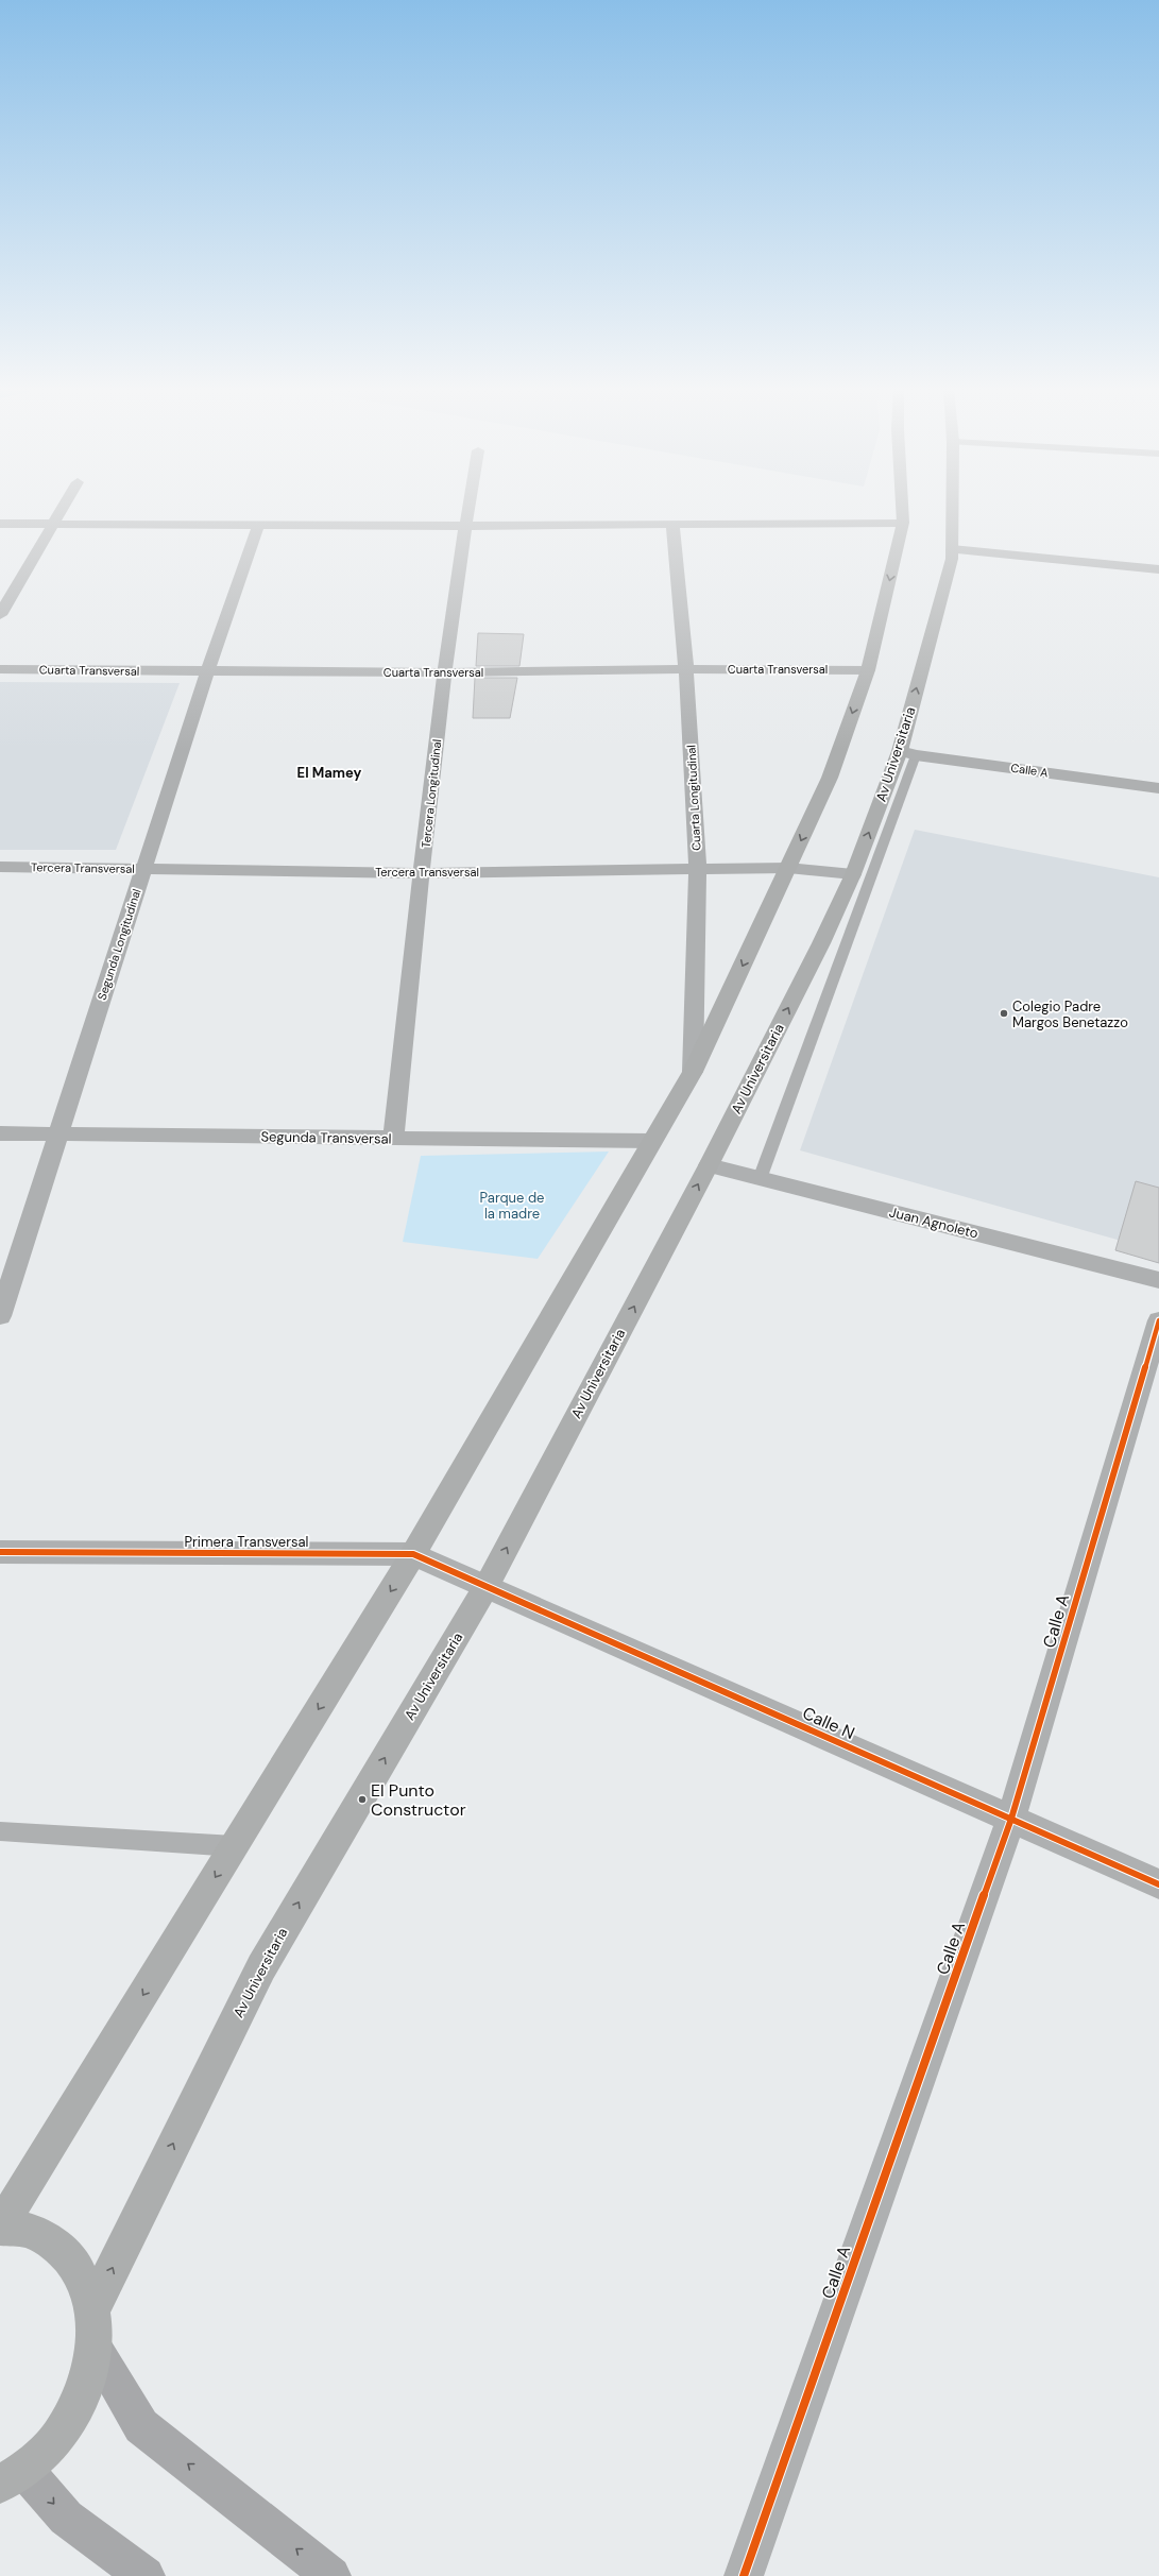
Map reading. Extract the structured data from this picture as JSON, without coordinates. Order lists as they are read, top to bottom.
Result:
{
  "streets": {
    "highway": ["Av Universitaria"],
    "street": [
      "Cuarta Transversal",
      "Calle A",
      "Tercera Longitudinal",
      "Cuarta Longitudinal",
      "Tercera Transversal",
      "Segunda Longitudinal",
      "Segunda Transversal",
      "Juan Agnoleto",
      "Primera Transversal",
      "Calle N"
    ]
  },
  "crossings": [
    ["Cuarta Transversal", "Tercera Longitudinal"],
    ["Cuarta Transversal", "Cuarta Longitudinal"],
    ["Cuarta Transversal", "Segunda Longitudinal"],
    ["Av Universitaria", "Calle A"],
    ["Av Universitaria", "Tercera Transversal"],
    ["Av Universitaria", "Juan Agnoleto"],
    ["Av Universitaria", "Primera Transversal"],
    ["Av Universitaria", "Calle N"],
    ["Calle A", "Calle N"],
    ["Tercera Longitudinal", "Tercera Transversal"],
    ["Tercera Longitudinal", "Segunda Transversal"],
    ["Cuarta Longitudinal", "Tercera Transversal"],
    ["Tercera Transversal", "Segunda Longitudinal"],
    ["Segunda Longitudinal", "Segunda Transversal"],
    ["Primera Transversal", "Calle N"]
  ],
  "districts": ["El Mamey"],
  "parks": ["Parque de la madre"],
  "places": ["Colegio Padre Margos Benetazzo", "El Punto Constructor"]
}
